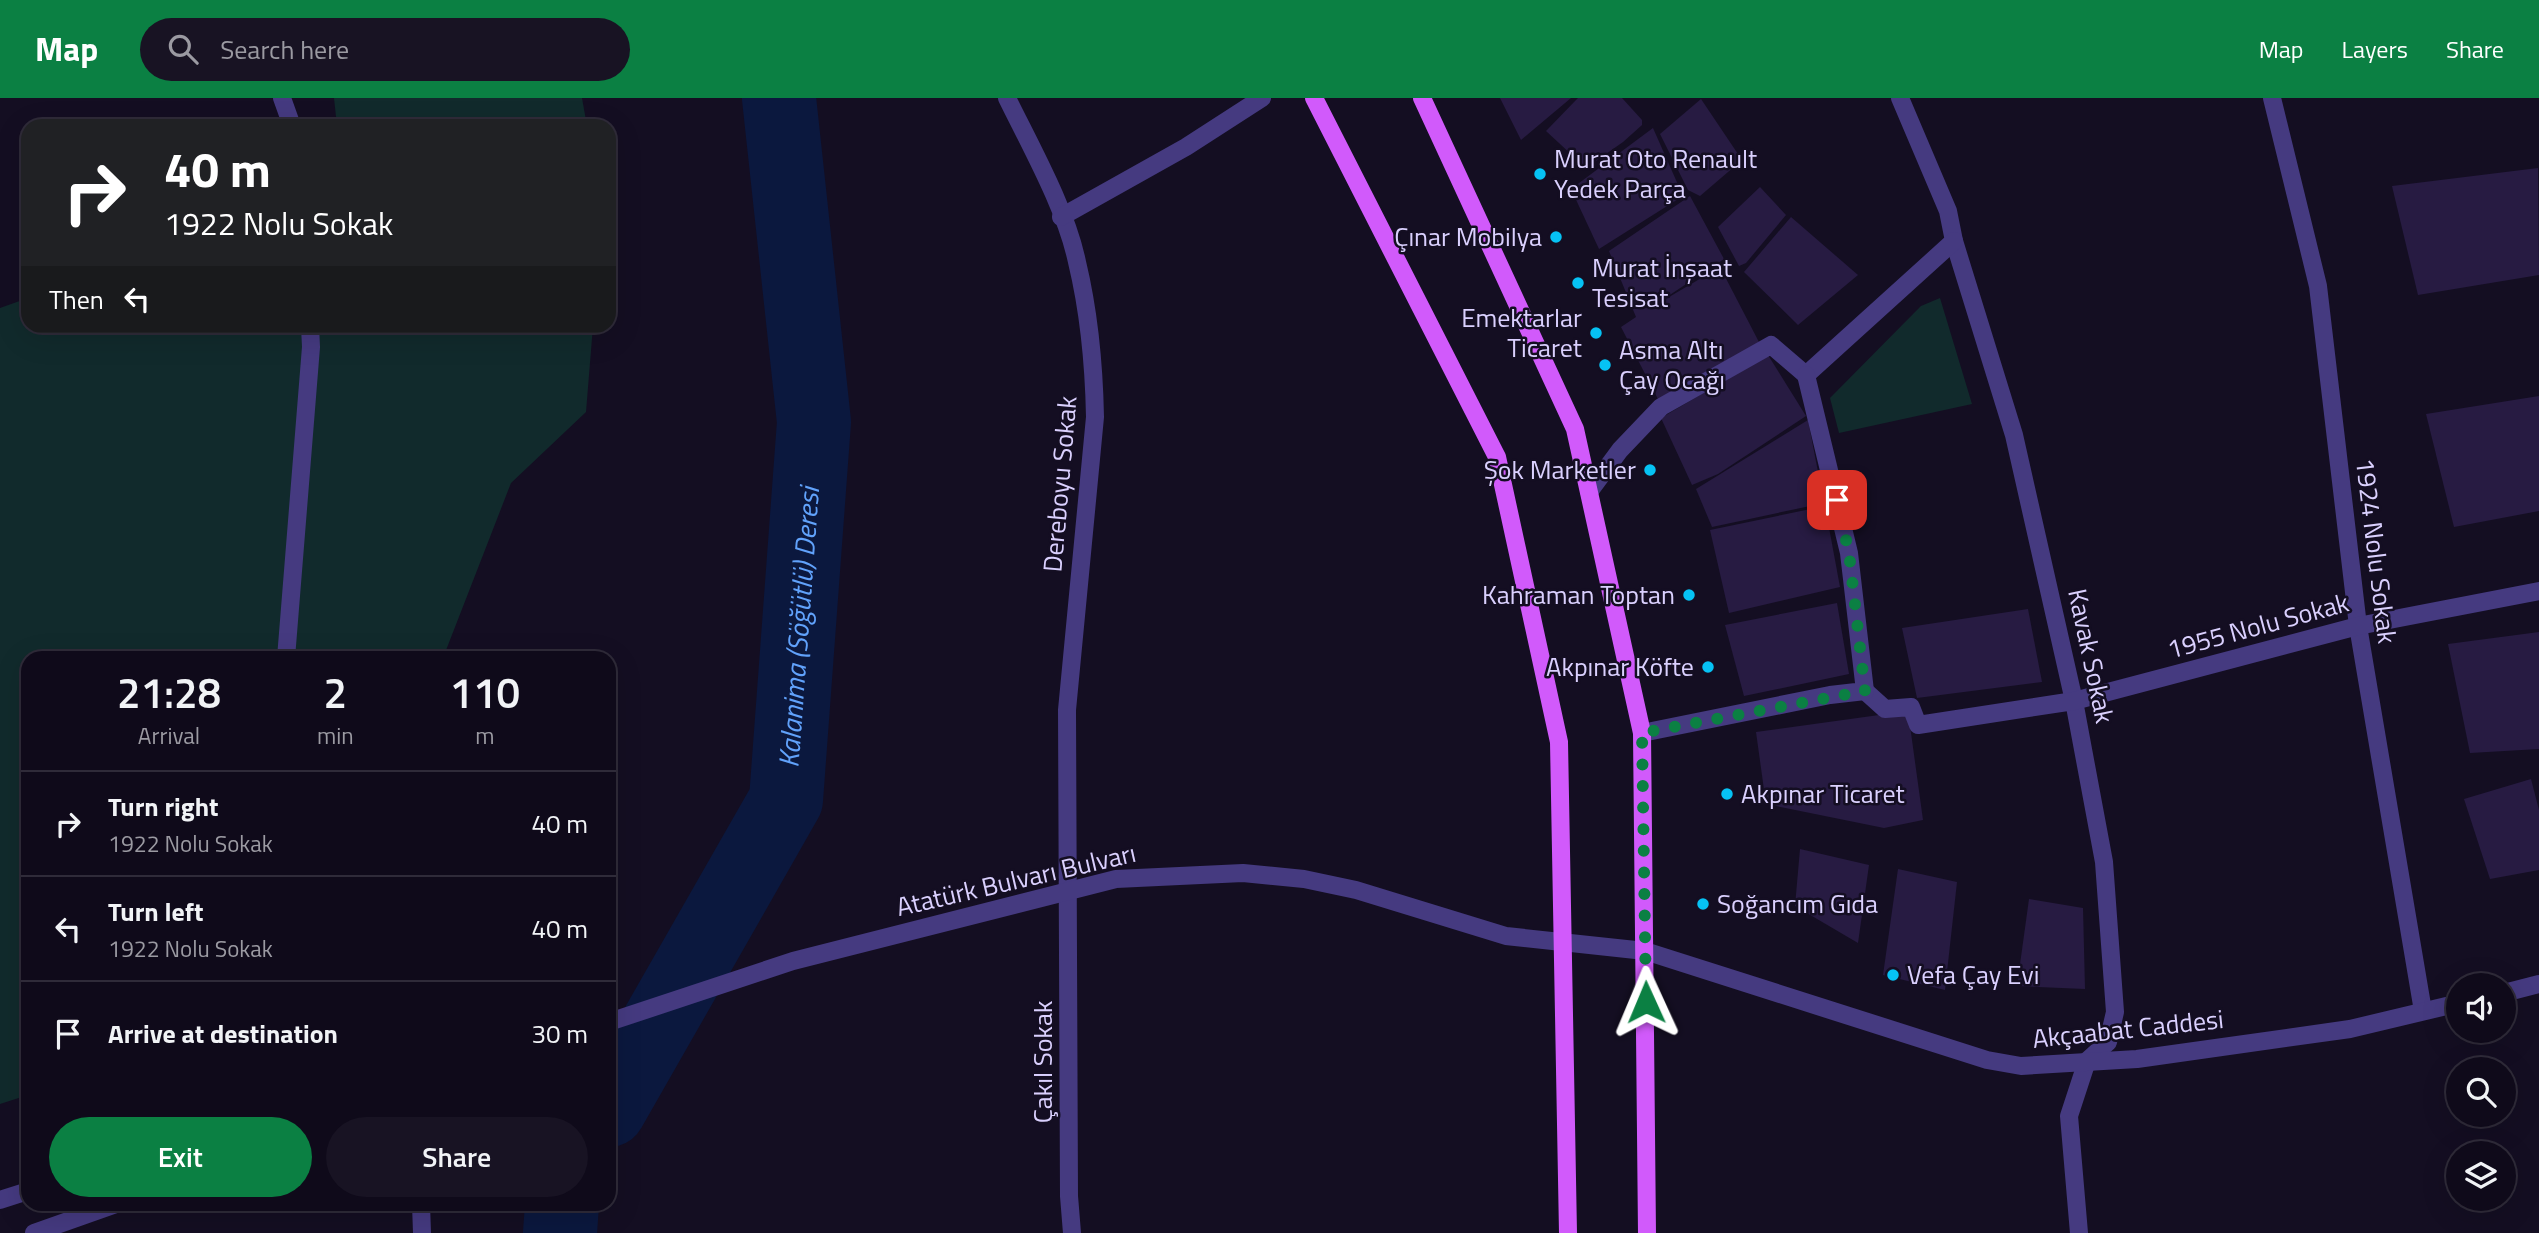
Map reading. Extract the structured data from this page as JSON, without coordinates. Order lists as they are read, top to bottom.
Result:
{
  "streets": {
    "street": [
      "Dereboyu Sokak",
      "1924 Nolu Sokak",
      "1955 Nolu Sokak",
      "Kavak Sokak",
      "Atatürk Bulvarı Bulvarı",
      "Akçaabat Caddesi",
      "Çakıl Sokak"
    ]
  },
  "crossings": [
    ["Dereboyu Sokak", "Atatürk Bulvarı Bulvarı"],
    ["Dereboyu Sokak", "Çakıl Sokak"],
    ["1924 Nolu Sokak", "1955 Nolu Sokak"],
    ["1924 Nolu Sokak", "Akçaabat Caddesi"],
    ["1955 Nolu Sokak", "Kavak Sokak"],
    ["Kavak Sokak", "Akçaabat Caddesi"],
    ["Atatürk Bulvarı Bulvarı", "Akçaabat Caddesi"],
    ["Atatürk Bulvarı Bulvarı", "Çakıl Sokak"]
  ],
  "water": ["Kalanima (Söğütlü) Deresi"],
  "places": [
    "Murat Oto Renault Yedek Parça",
    "Çınar Mobilya",
    "Murat İnşaat Tesisat",
    "Emektarlar Ticaret",
    "Asma Altı Çay Ocağı",
    "Şok Marketler",
    "Kahraman Toptan",
    "Akpınar Köfte",
    "Akpınar Ticaret",
    "Soğancım Gıda",
    "Vefa Çay Evi"
  ],
  "page": {
    "header": "Map",
    "search": "Search here",
    "nav": ["Map", "Layers", "Share"],
    "turn": ["40 m", "1922 Nolu Sokak"],
    "then": "Then",
    "eta": [
      "21:28",
      "Arrival",
      "2",
      "min",
      "110",
      "m"
    ],
    "list": [
      {
        "name": "Turn right",
        "note": "1922 Nolu Sokak",
        "value": "40 m"
      },
      {
        "name": "Turn left",
        "note": "1922 Nolu Sokak",
        "value": "40 m"
      },
      {
        "name": "Arrive at destination",
        "value": "30 m"
      }
    ],
    "buttons": ["Exit", "Share"]
  }
}
